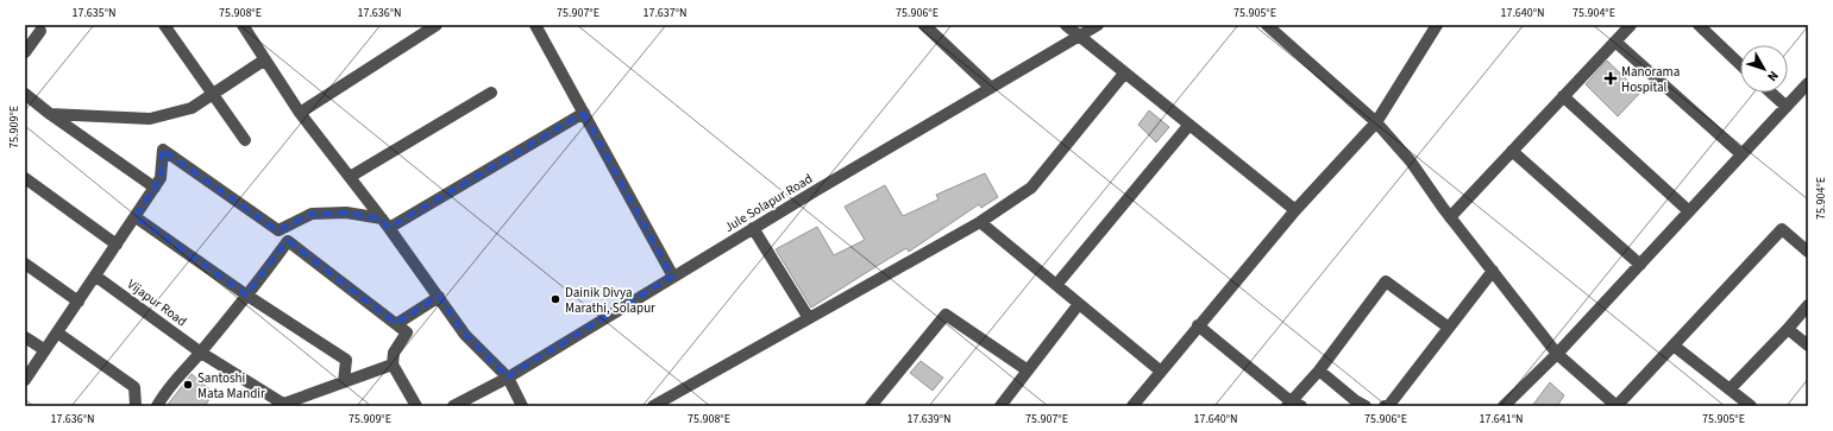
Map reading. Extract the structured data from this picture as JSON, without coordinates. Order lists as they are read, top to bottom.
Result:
{
  "streets": {
    "street": ["Jule Solapur Road", "Vijapur Road"]
  },
  "places": {
    "health": ["Manorama Hospital"],
    "other": ["Dainik Divya Marathi, Solapur", "Santoshi Mata Mandir"]
  },
  "north": "bottom right",
  "coordinates": [
    "17.635°N",
    "75.908°E",
    "17.636°N",
    "75.907°E",
    "17.637°N",
    "75.906°E",
    "75.905°E",
    "17.640°N",
    "75.904°E",
    "75.909°E",
    "17.639°N",
    "17.641°N"
  ]
}
